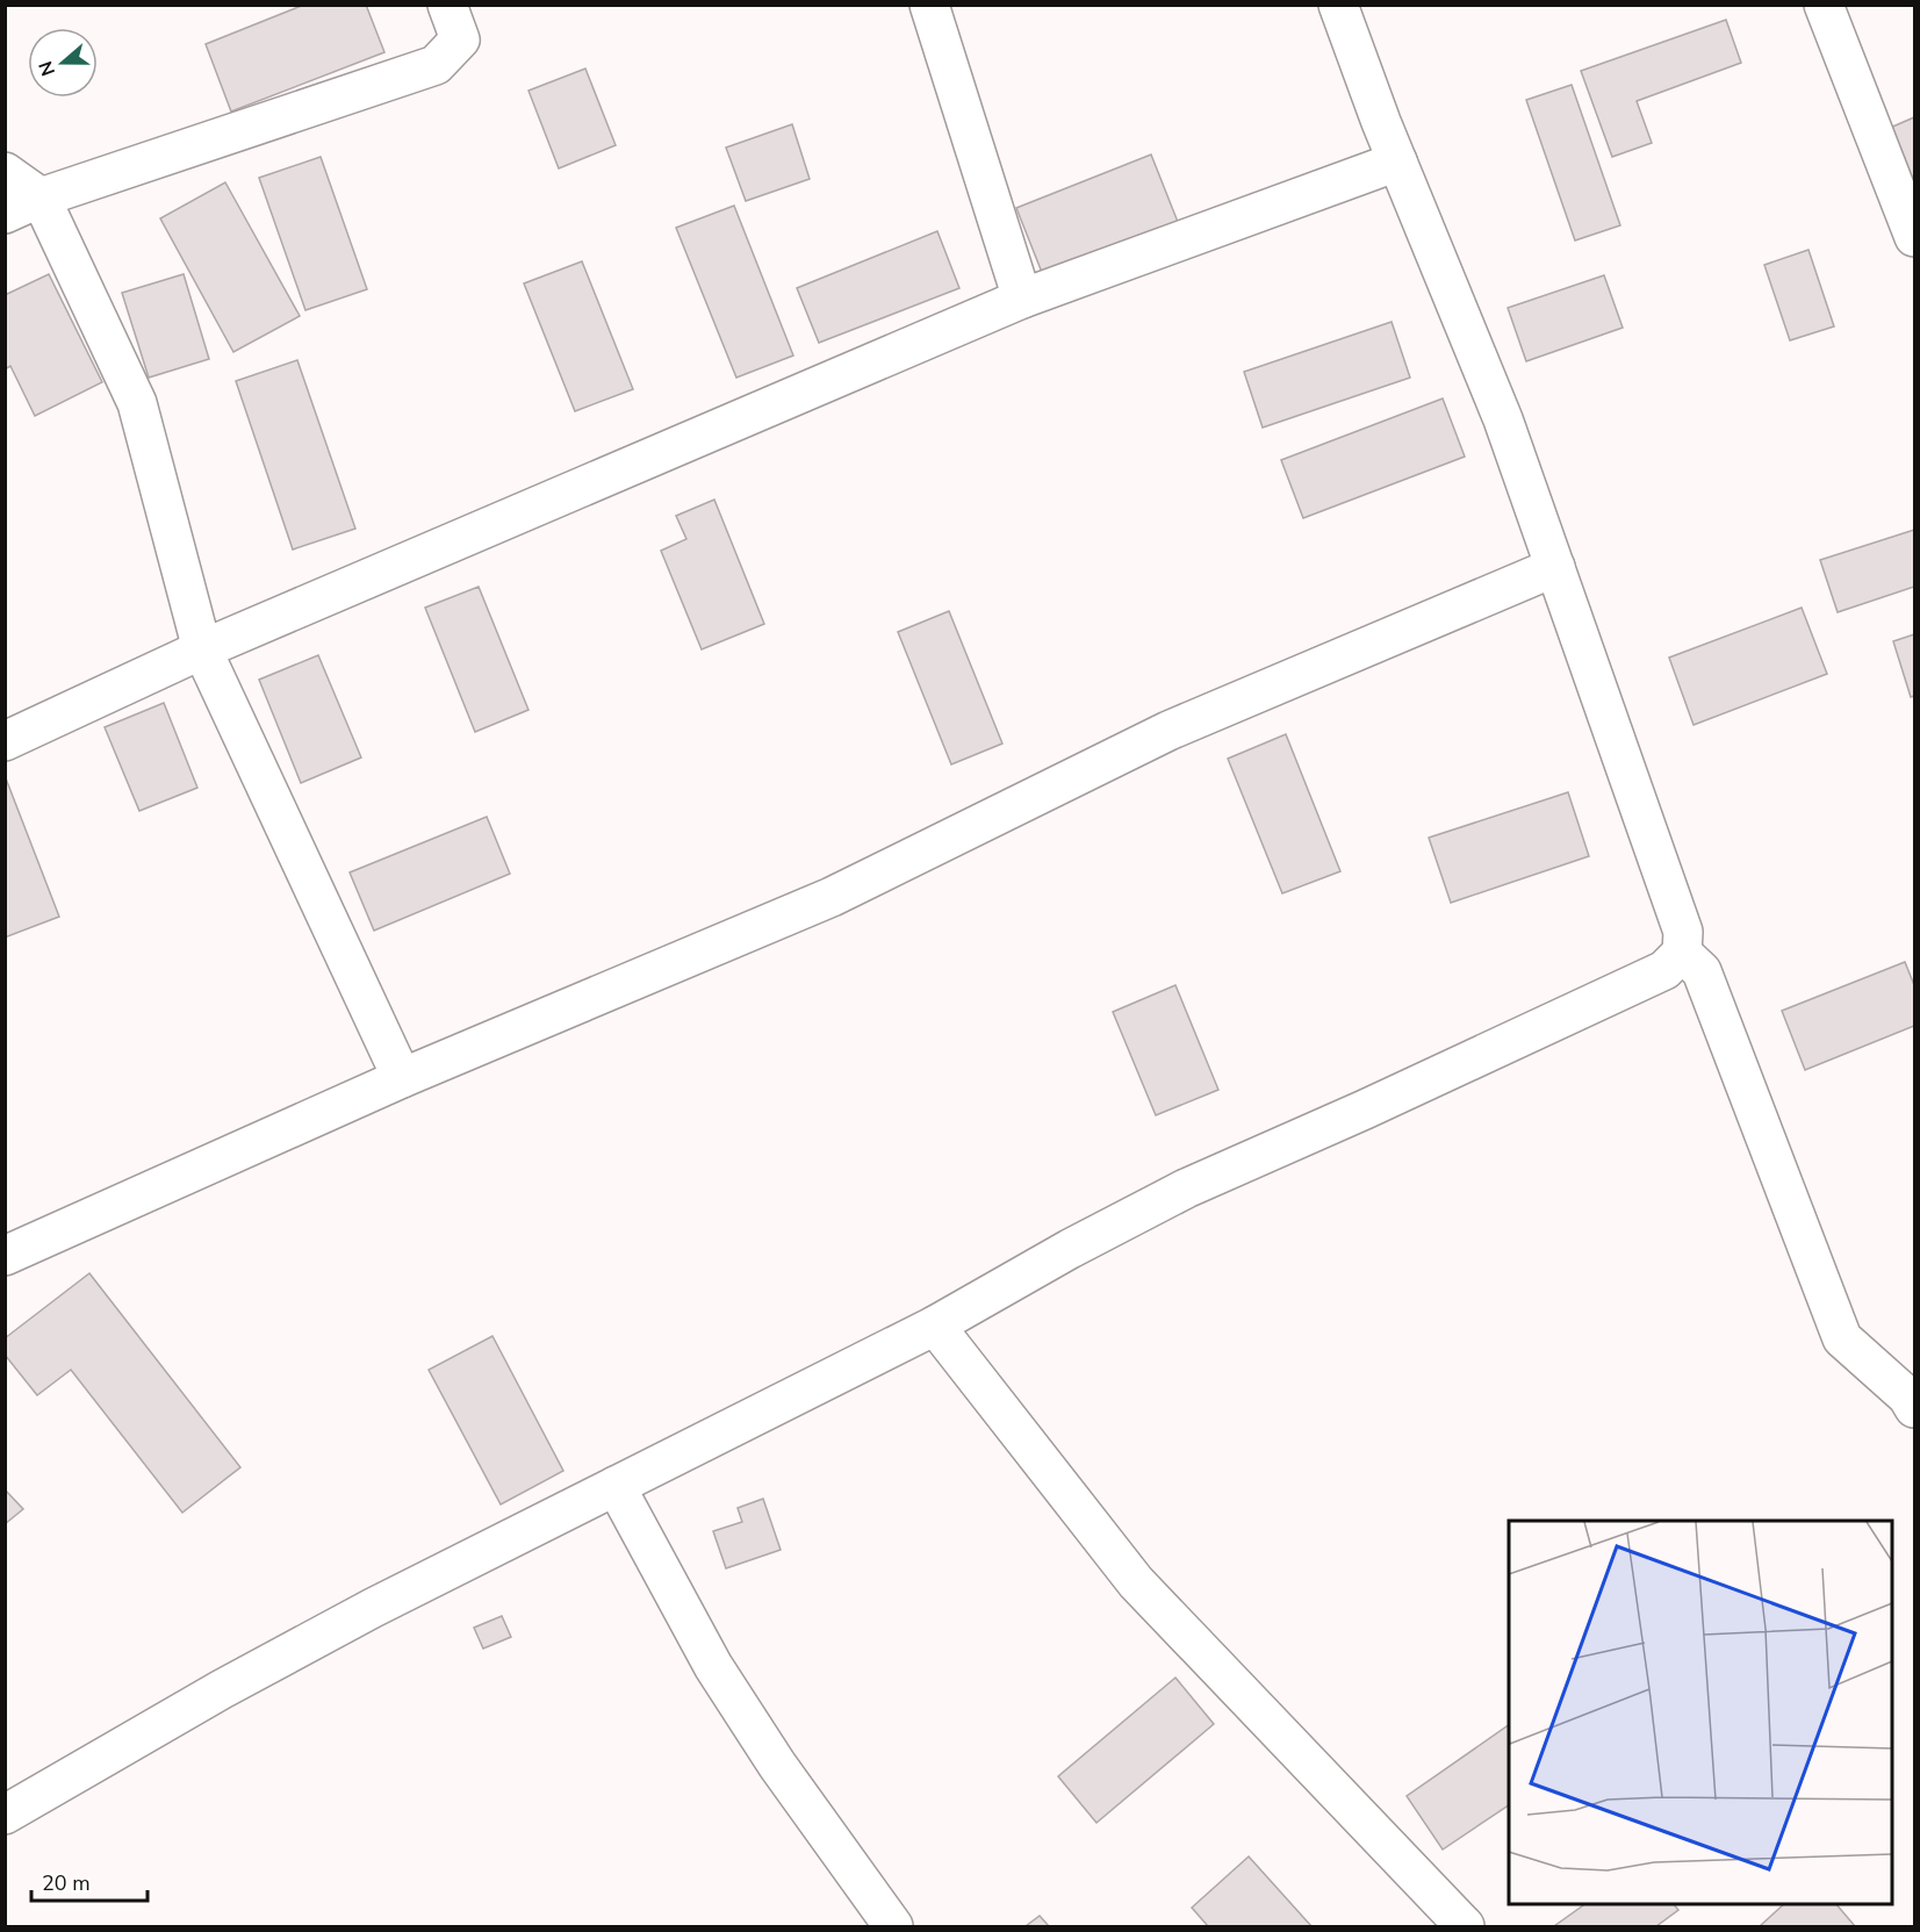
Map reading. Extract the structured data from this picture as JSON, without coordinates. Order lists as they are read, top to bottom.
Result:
{
  "scale_bar": "20 m",
  "north": "left"
}
